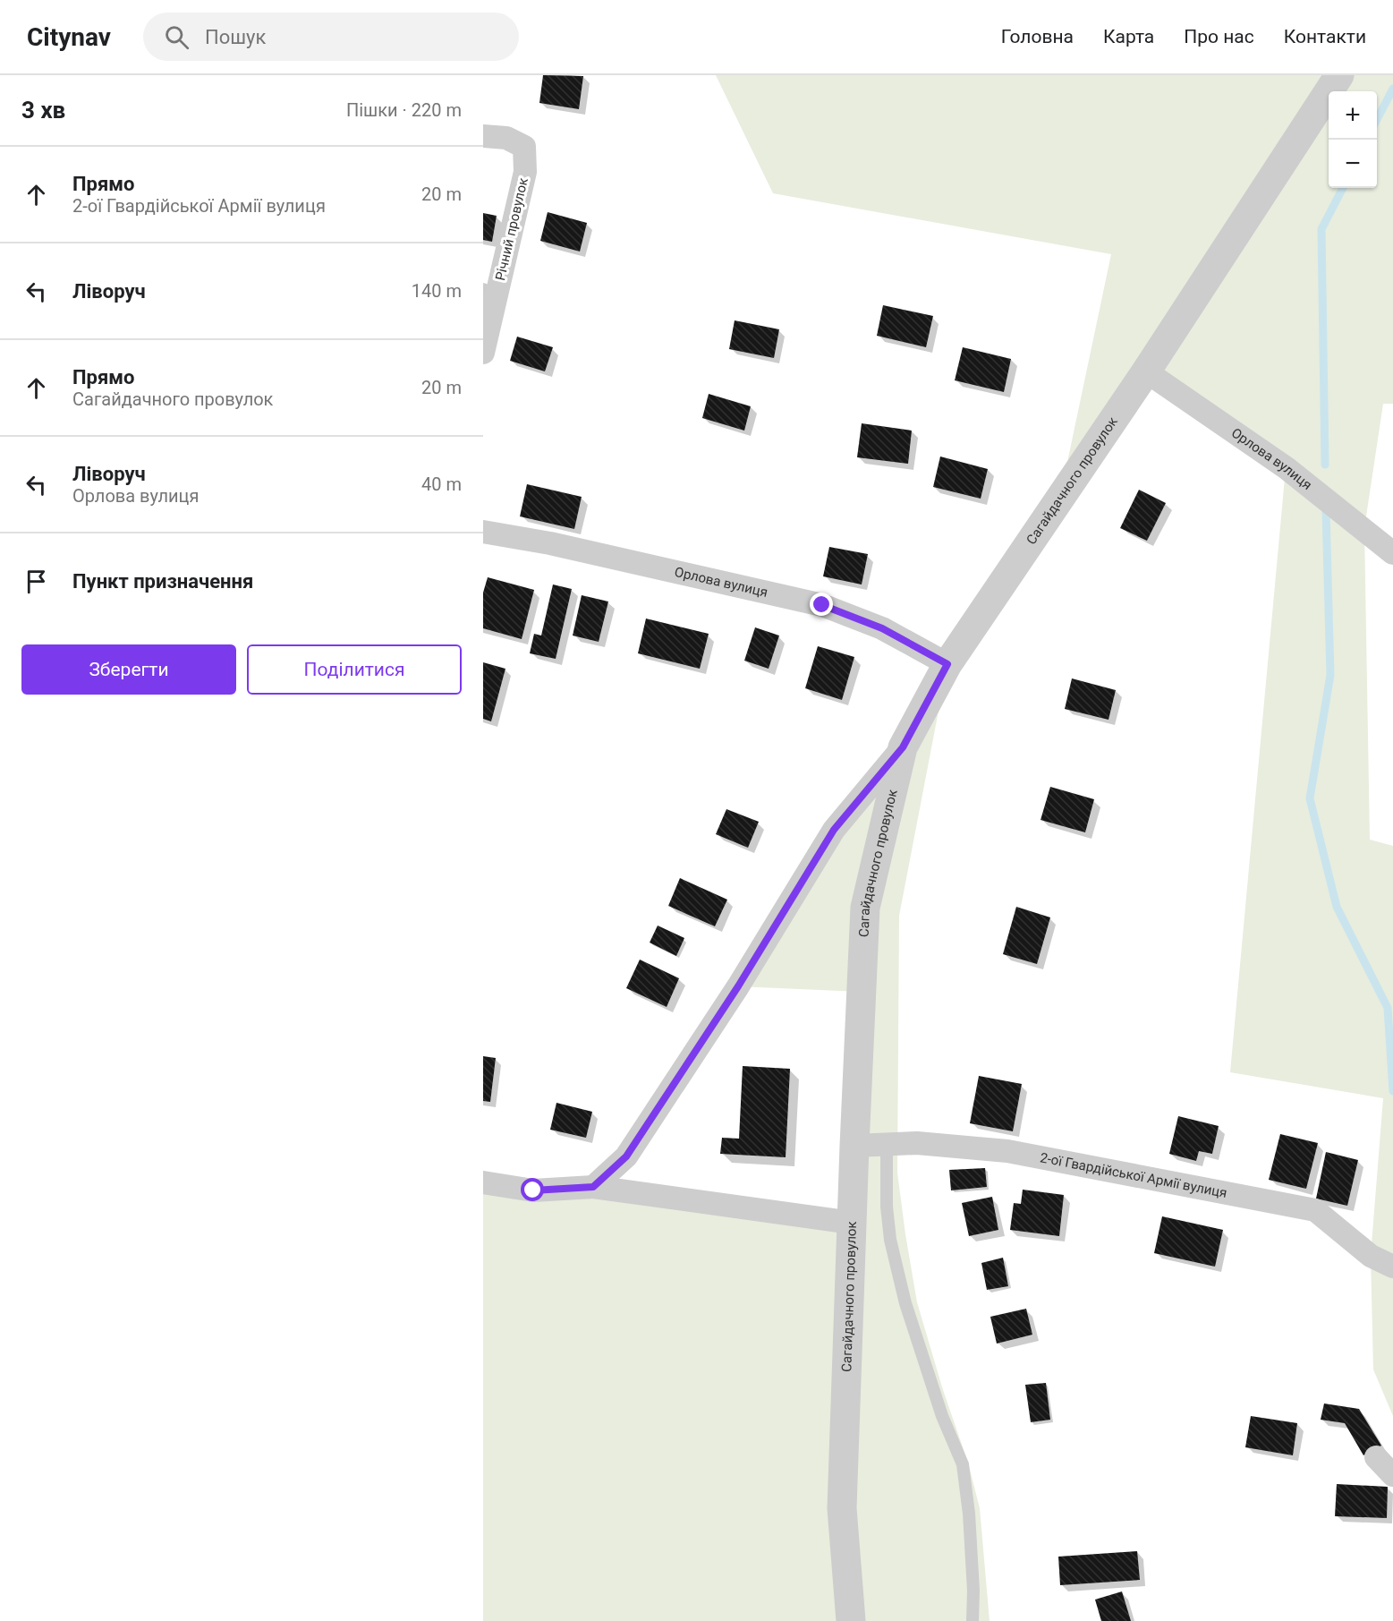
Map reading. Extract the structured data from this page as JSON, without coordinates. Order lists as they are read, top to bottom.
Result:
{
  "streets": {
    "street": [
      "Річний провулок",
      "Орлова вулиця",
      "Сагайдачного провулок",
      "2-ої Гвардійської Армії вулиця"
    ]
  },
  "crossings": [
    ["Орлова вулиця", "Сагайдачного провулок"],
    ["Сагайдачного провулок", "2-ої Гвардійської Армії вулиця"]
  ],
  "page": {
    "header": "Citynav",
    "search": "Пошук",
    "nav": [
      "Головна",
      "Карта",
      "Про нас",
      "Контакти"
    ],
    "heading": ["3 хв", "Пішки · 220 m"],
    "map_buttons": ["+", "−"],
    "list": [
      ["Прямо", "2-ої Гвардійської Армії вулиця", "20 m"],
      ["Ліворуч", "140 m"],
      ["Прямо", "Сагайдачного провулок", "20 m"],
      ["Ліворуч", "Орлова вулиця", "40 m"],
      "Пункт призначення"
    ],
    "buttons": ["Зберегти", "Поділитися"]
  }
}
